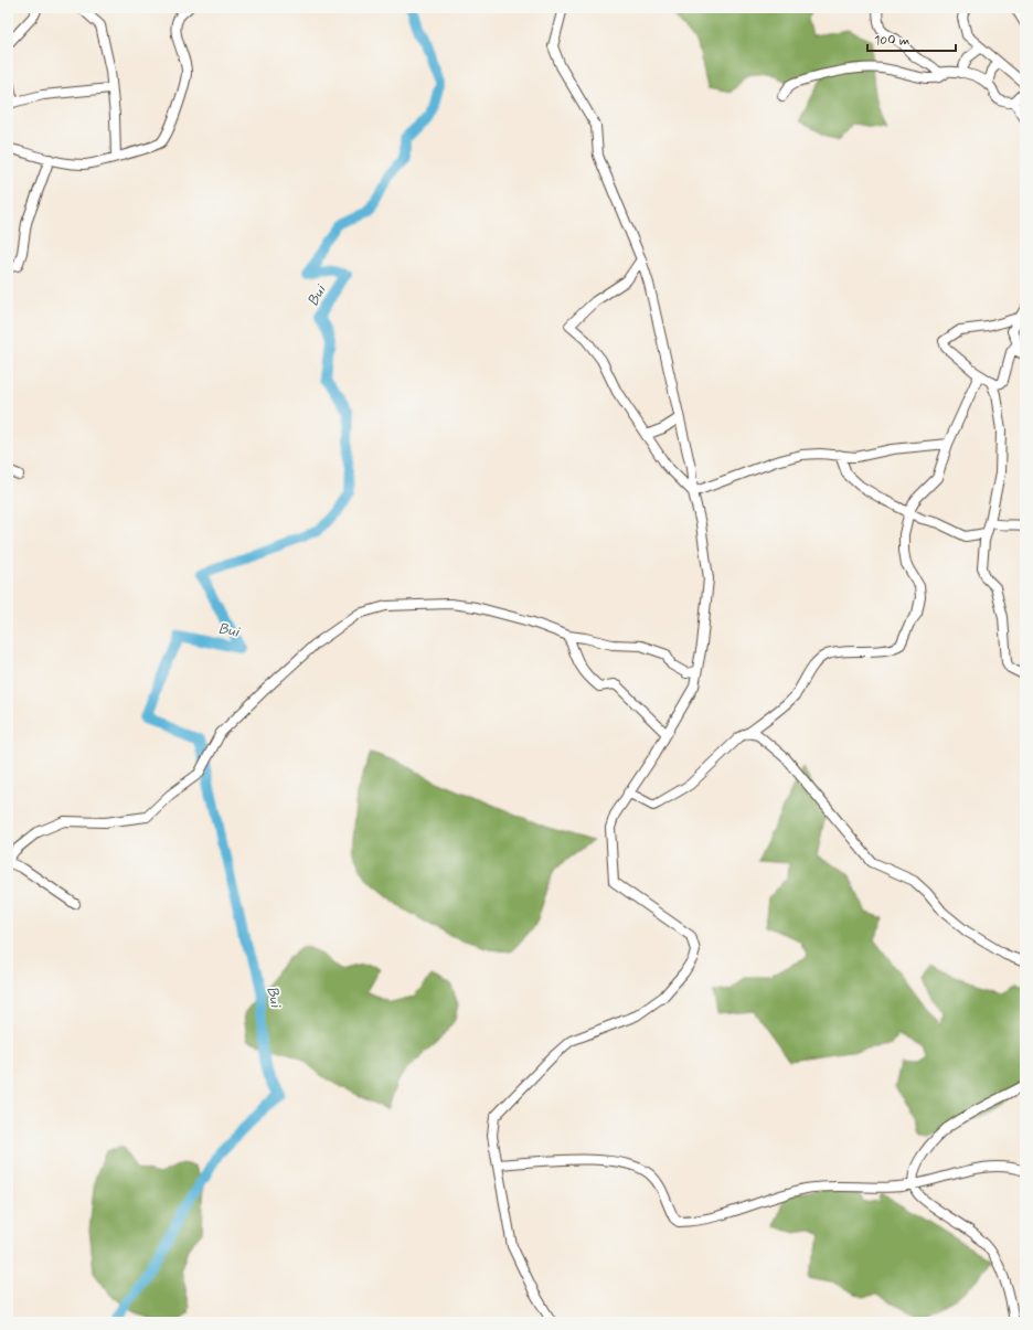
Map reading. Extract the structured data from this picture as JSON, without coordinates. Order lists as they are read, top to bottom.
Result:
{
  "water": ["Bui"],
  "scale_bar": "100 m"
}
